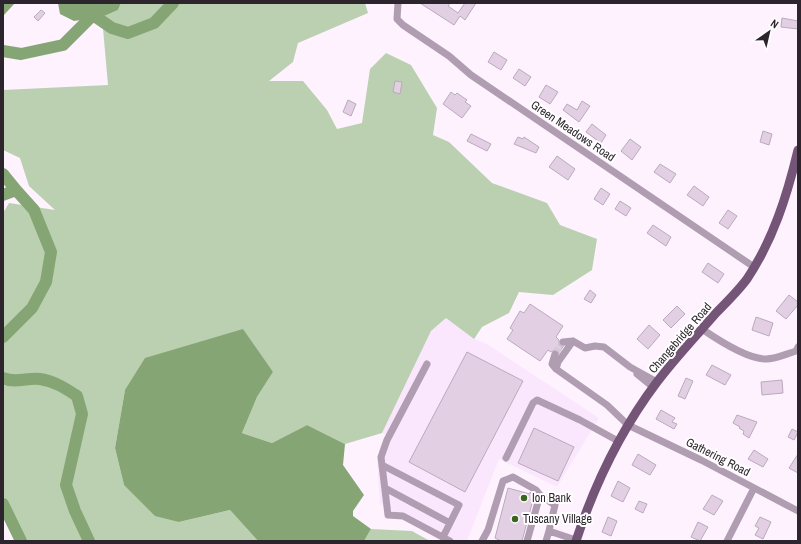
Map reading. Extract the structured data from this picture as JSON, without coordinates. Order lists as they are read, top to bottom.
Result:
{
  "streets": {
    "main road": ["Changebridge Road"],
    "street": ["Green Meadows Road", "Gathering Road"]
  },
  "crossings": [
    ["Green Meadows Road", "Changebridge Road"],
    ["Changebridge Road", "Gathering Road"]
  ],
  "places": ["Ion Bank", "Tuscany Village"],
  "north": "top right"
}
